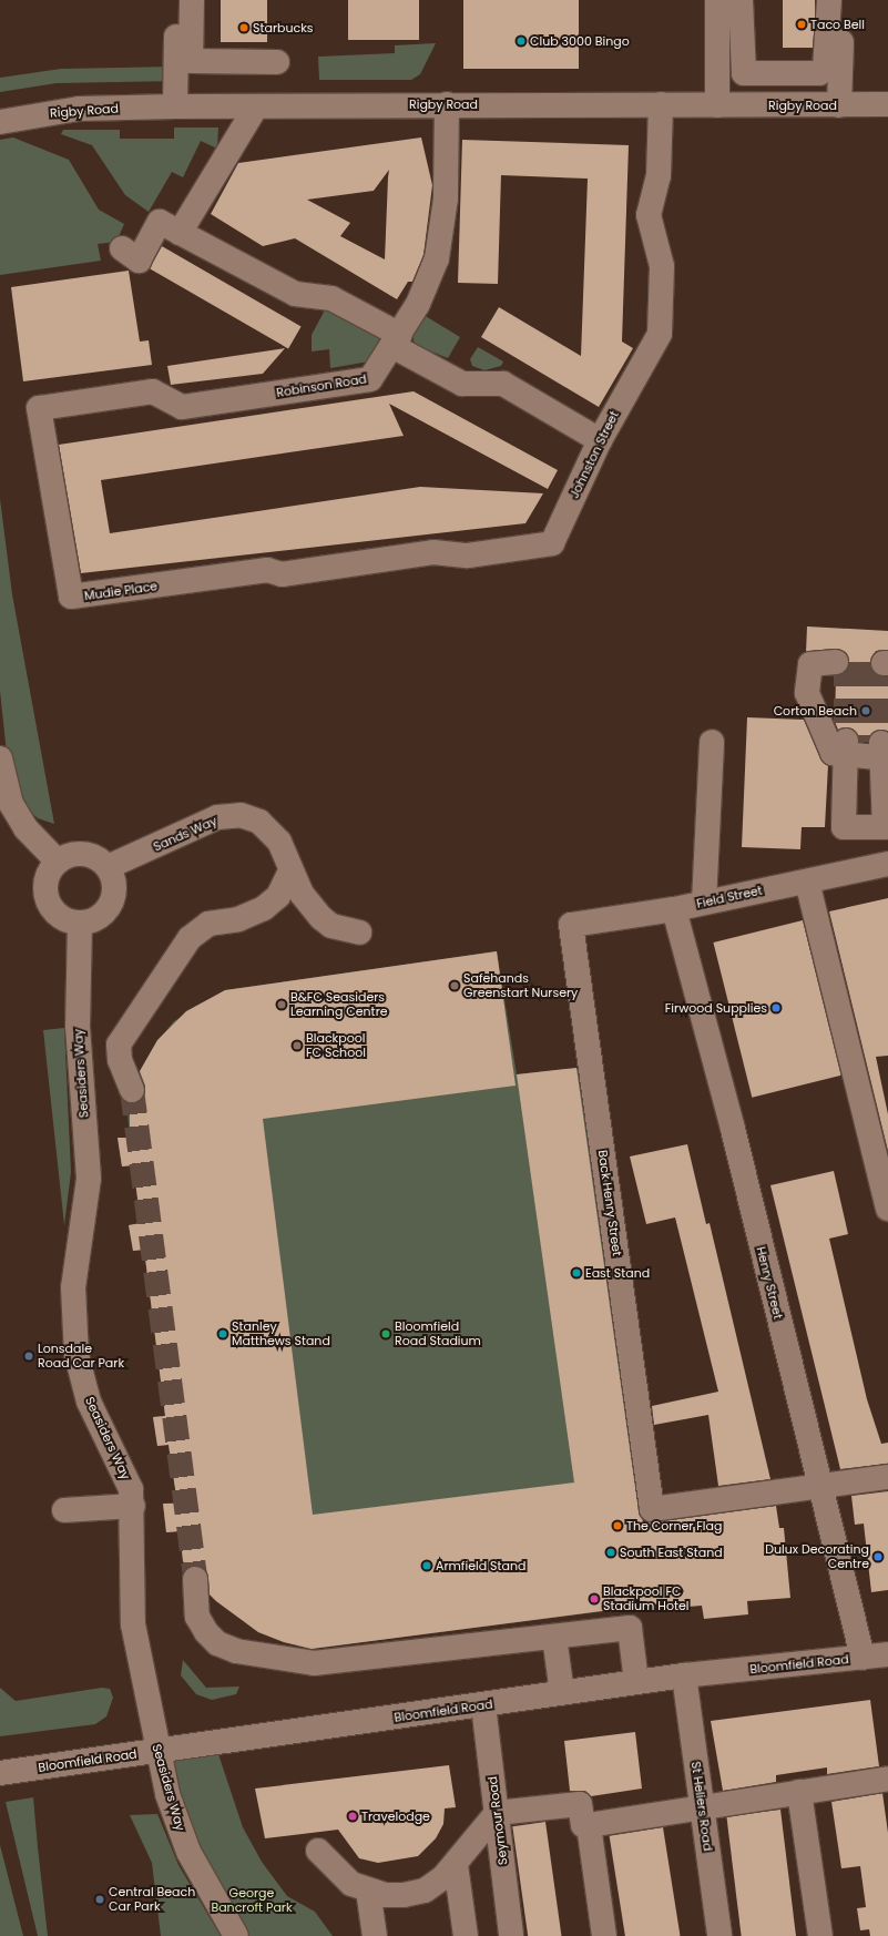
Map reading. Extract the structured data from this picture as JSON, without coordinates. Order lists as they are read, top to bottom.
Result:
{
  "streets": {
    "street": [
      "Rigby Road",
      "Robinson Road",
      "Johnston Street",
      "Mudie Place",
      "Sands Way",
      "Field Street",
      "Seasiders Way",
      "Back Henry Street",
      "Henry Street",
      "Bloomfield Road",
      "St Heliers Road",
      "Seymour Road"
    ]
  },
  "crossings": [
    ["Rigby Road", "Robinson Road"],
    ["Rigby Road", "Johnston Street"],
    ["Robinson Road", "Mudie Place"],
    ["Johnston Street", "Mudie Place"],
    ["Sands Way", "Seasiders Way"],
    ["Field Street", "Back Henry Street"],
    ["Field Street", "Henry Street"],
    ["Seasiders Way", "Bloomfield Road"],
    ["Back Henry Street", "Henry Street"],
    ["Henry Street", "Bloomfield Road"],
    ["Bloomfield Road", "St Heliers Road"],
    ["Bloomfield Road", "Seymour Road"]
  ],
  "parks": ["George Bancroft Park"],
  "places": [
    "Taco Bell",
    "Starbucks",
    "Club 3000 Bingo",
    "Corton Beach",
    "Safehands Greenstart Nursery",
    "B&FC Seasiders Learning Centre",
    "Firwood Supplies",
    "Blackpool FC School",
    "East Stand",
    "Stanley Matthews Stand",
    "Bloomfield Road Stadium",
    "Lonsdale Road Car Park",
    "The Corner Flag",
    "South East Stand",
    "Dulux Decorating Centre",
    "Armfield Stand",
    "Blackpool FC Stadium Hotel",
    "Travelodge",
    "Central Beach Car Park"
  ]
}
